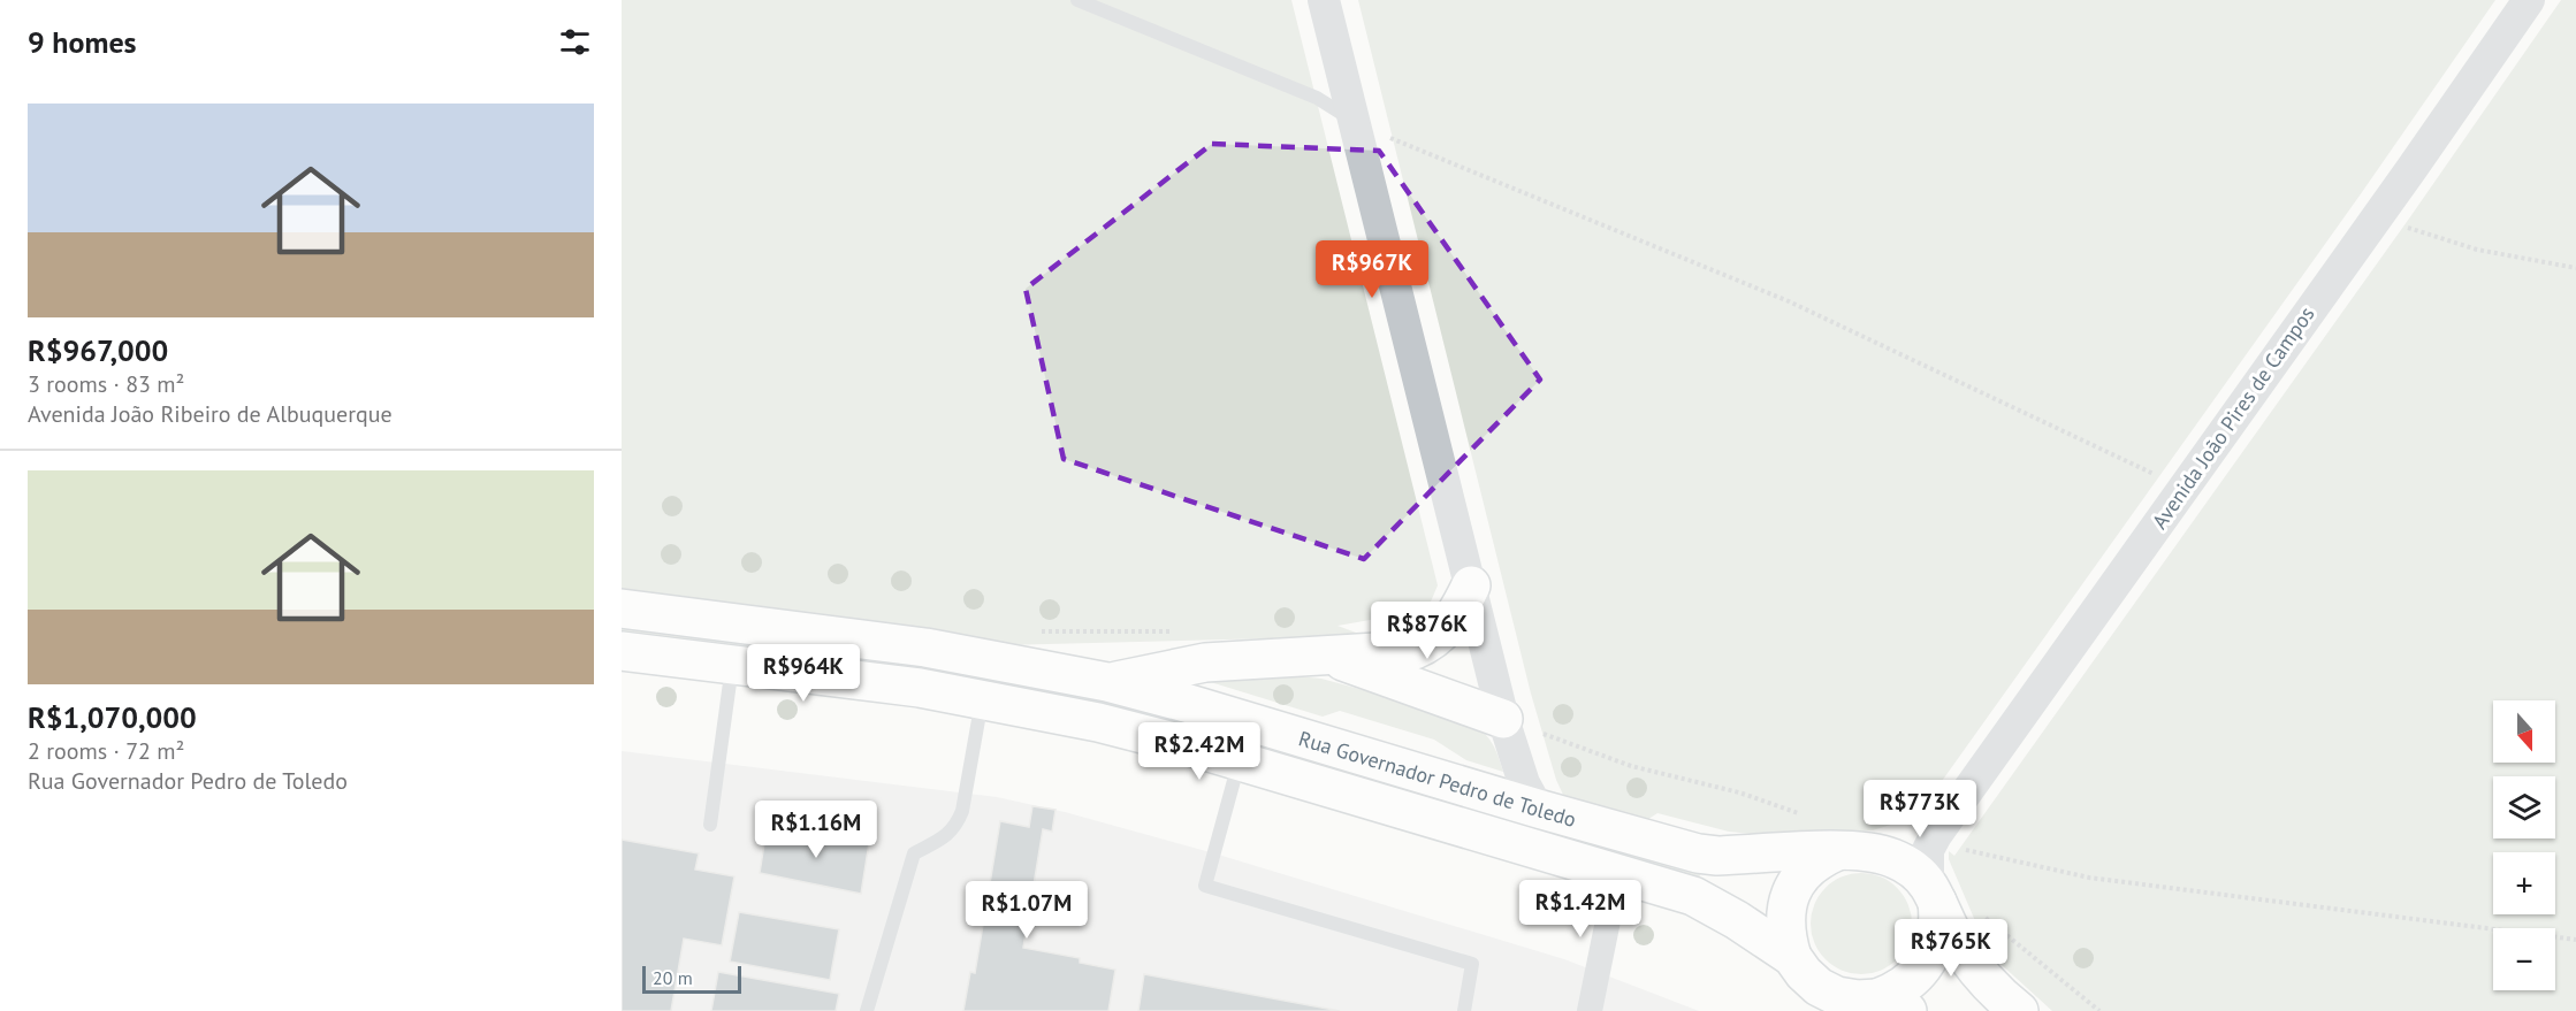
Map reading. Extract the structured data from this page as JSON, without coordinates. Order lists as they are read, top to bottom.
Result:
{
  "streets": {
    "main road": ["Rua Governador Pedro de Toledo"],
    "street": ["Avenida João Pires de Campos"]
  },
  "crossings": [
    ["Avenida João Pires de Campos", "Rua Governador Pedro de Toledo"]
  ],
  "scale_bar": "20 m",
  "north": "bottom",
  "page": {
    "heading": "9 homes",
    "list": [
      {
        "name": "R$967,000",
        "note": "3 rooms · 83 m² · Avenida João Ribeiro de Albuquerque"
      },
      {
        "name": "R$1,070,000",
        "note": "2 rooms · 72 m² · Rua Governador Pedro de Toledo"
      }
    ],
    "price": [
      "R$967K",
      "R$876K",
      "R$964K",
      "R$2.42M",
      "R$773K",
      "R$1.16M",
      "R$1.42M",
      "R$1.07M",
      "R$765K"
    ],
    "map_buttons": ["+", "−"],
    "scale": "20 m"
  }
}
